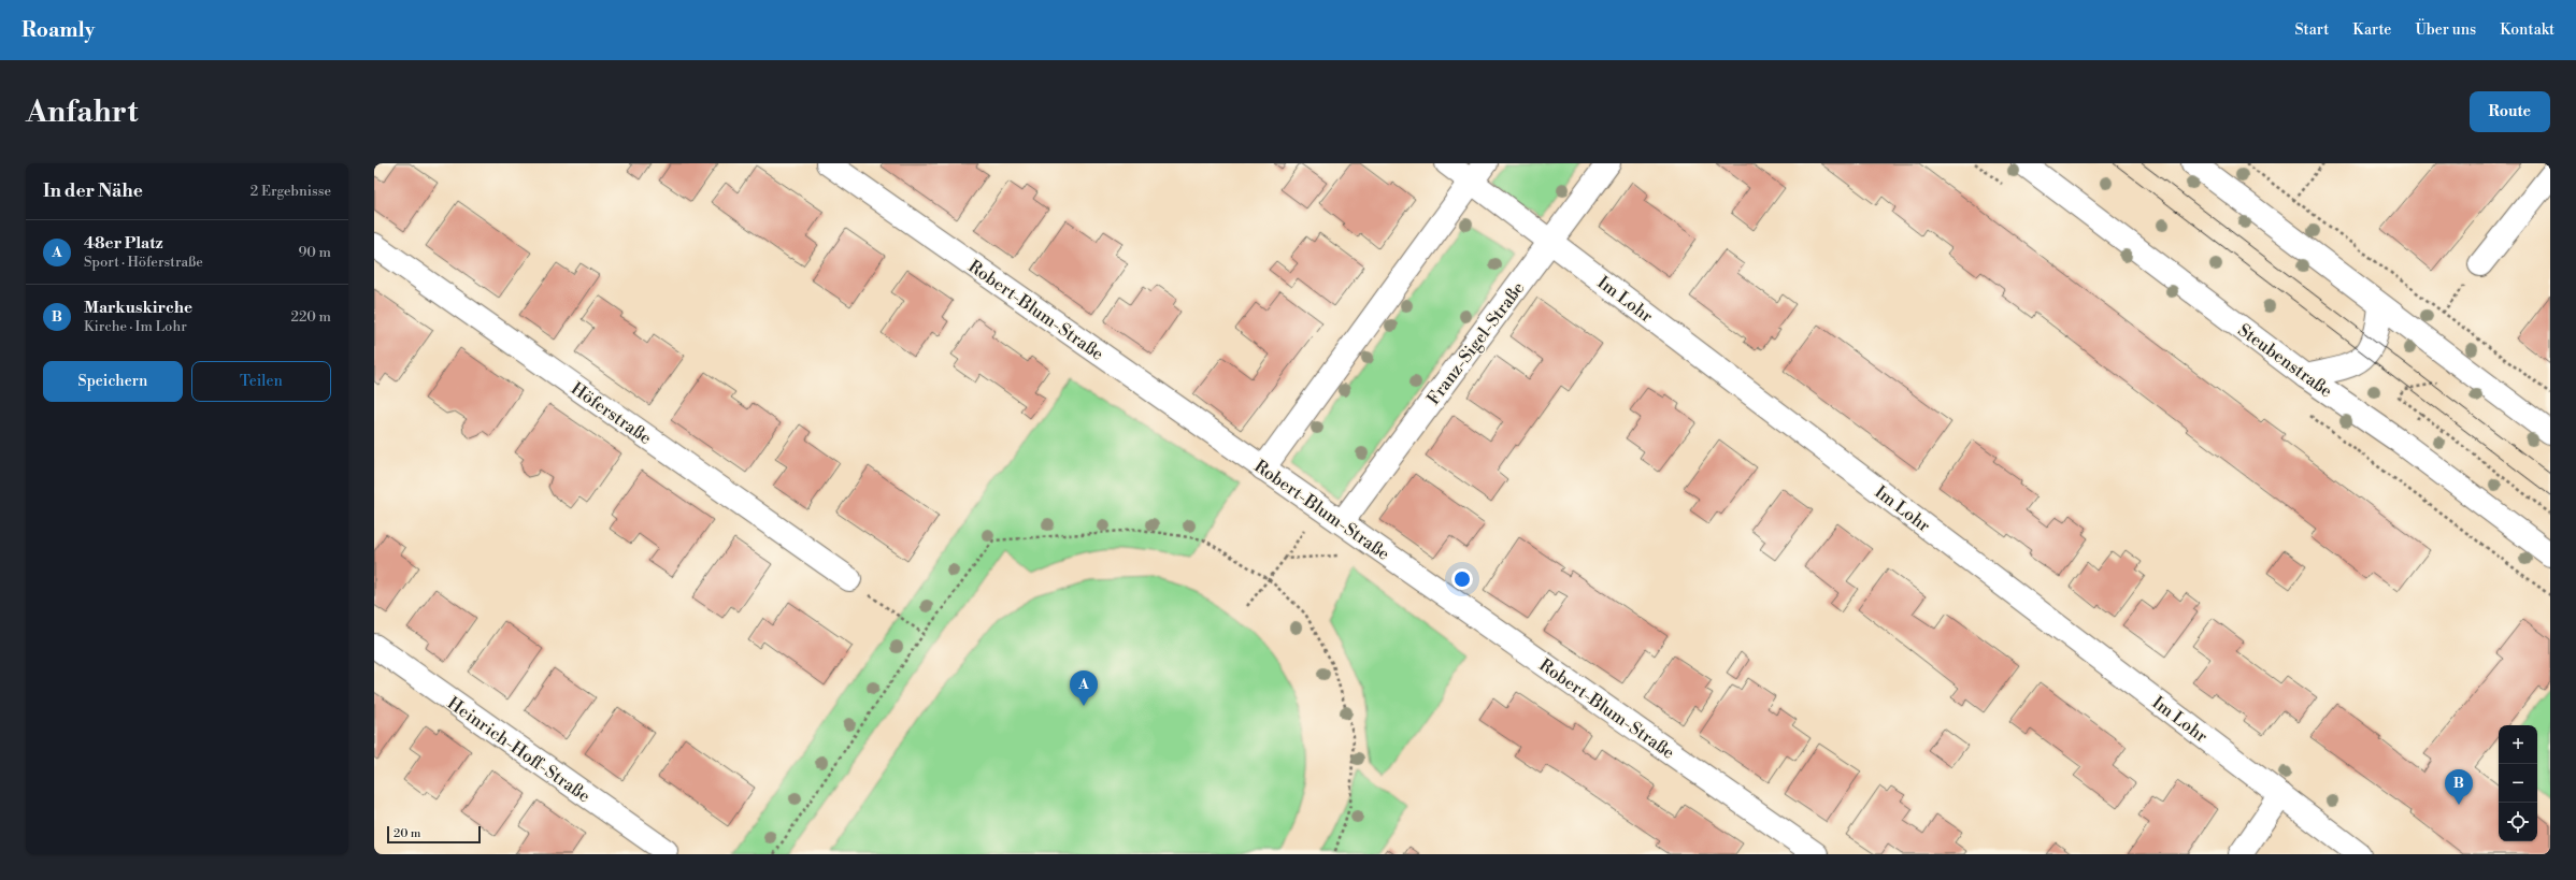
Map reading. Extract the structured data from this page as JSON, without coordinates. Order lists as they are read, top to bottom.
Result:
{
  "streets": {
    "street": [
      "Im Lohr",
      "Robert-Blum-Straße",
      "Franz-Sigel-Straße",
      "Steubenstraße",
      "Höferstraße",
      "Heinrich-Hoff-Straße"
    ]
  },
  "crossings": [
    ["Im Lohr", "Franz-Sigel-Straße"],
    ["Robert-Blum-Straße", "Franz-Sigel-Straße"]
  ],
  "scale_bar": "20 m",
  "page": {
    "header": "Roamly",
    "nav": [
      "Start",
      "Karte",
      "Über uns",
      "Kontakt"
    ],
    "buttons": [
      "Route",
      ["Speichern", "Teilen"]
    ],
    "title": "Anfahrt",
    "heading": ["In der Nähe", "2 Ergebnisse"],
    "list": [
      {
        "mark": "A",
        "name": "48er Platz",
        "note": "Sport · Höferstraße",
        "value": "90 m"
      },
      {
        "mark": "B",
        "name": "Markuskirche",
        "note": "Kirche · Im Lohr",
        "value": "220 m"
      }
    ],
    "pins": ["A", "B"],
    "map_buttons": ["+", "−"],
    "scale": "20 m"
  }
}
